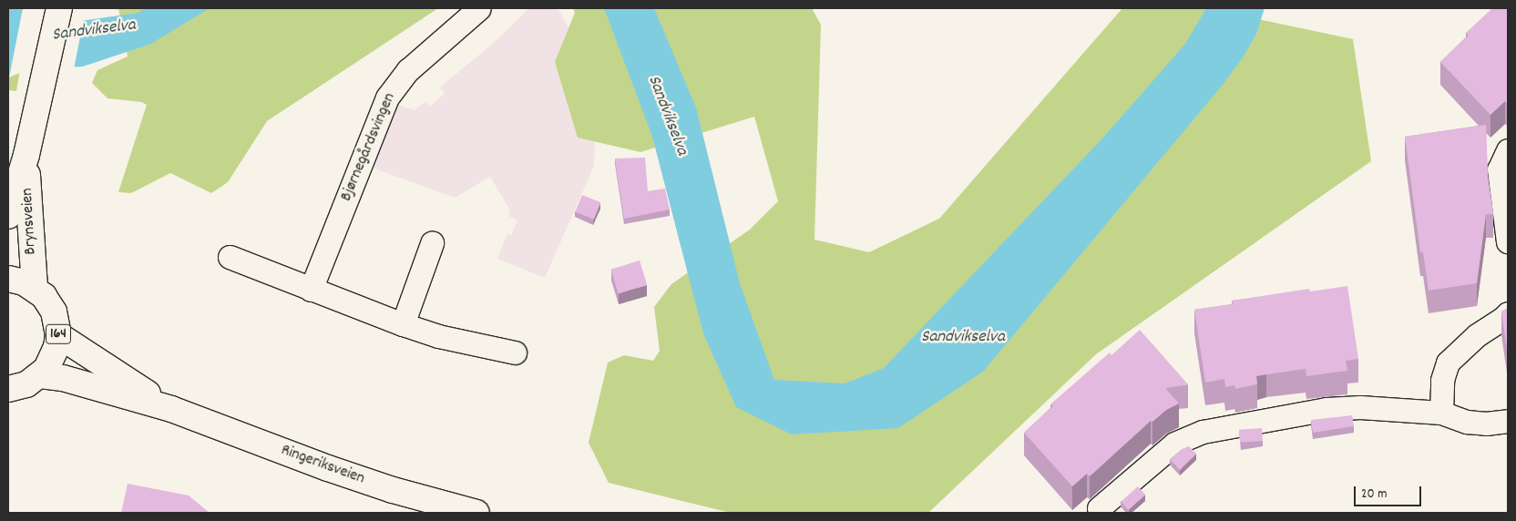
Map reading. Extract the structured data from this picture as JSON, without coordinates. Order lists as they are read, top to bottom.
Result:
{
  "streets": {
    "main road": ["Brynsveien", "164", "Ringeriksveien"],
    "street": ["Bjørnegårdsvingen"]
  },
  "crossings": [
    ["Brynsveien", "164"],
    ["164", "Ringeriksveien"]
  ],
  "water": ["Sandvikselva"],
  "scale_bar": "20 m"
}
